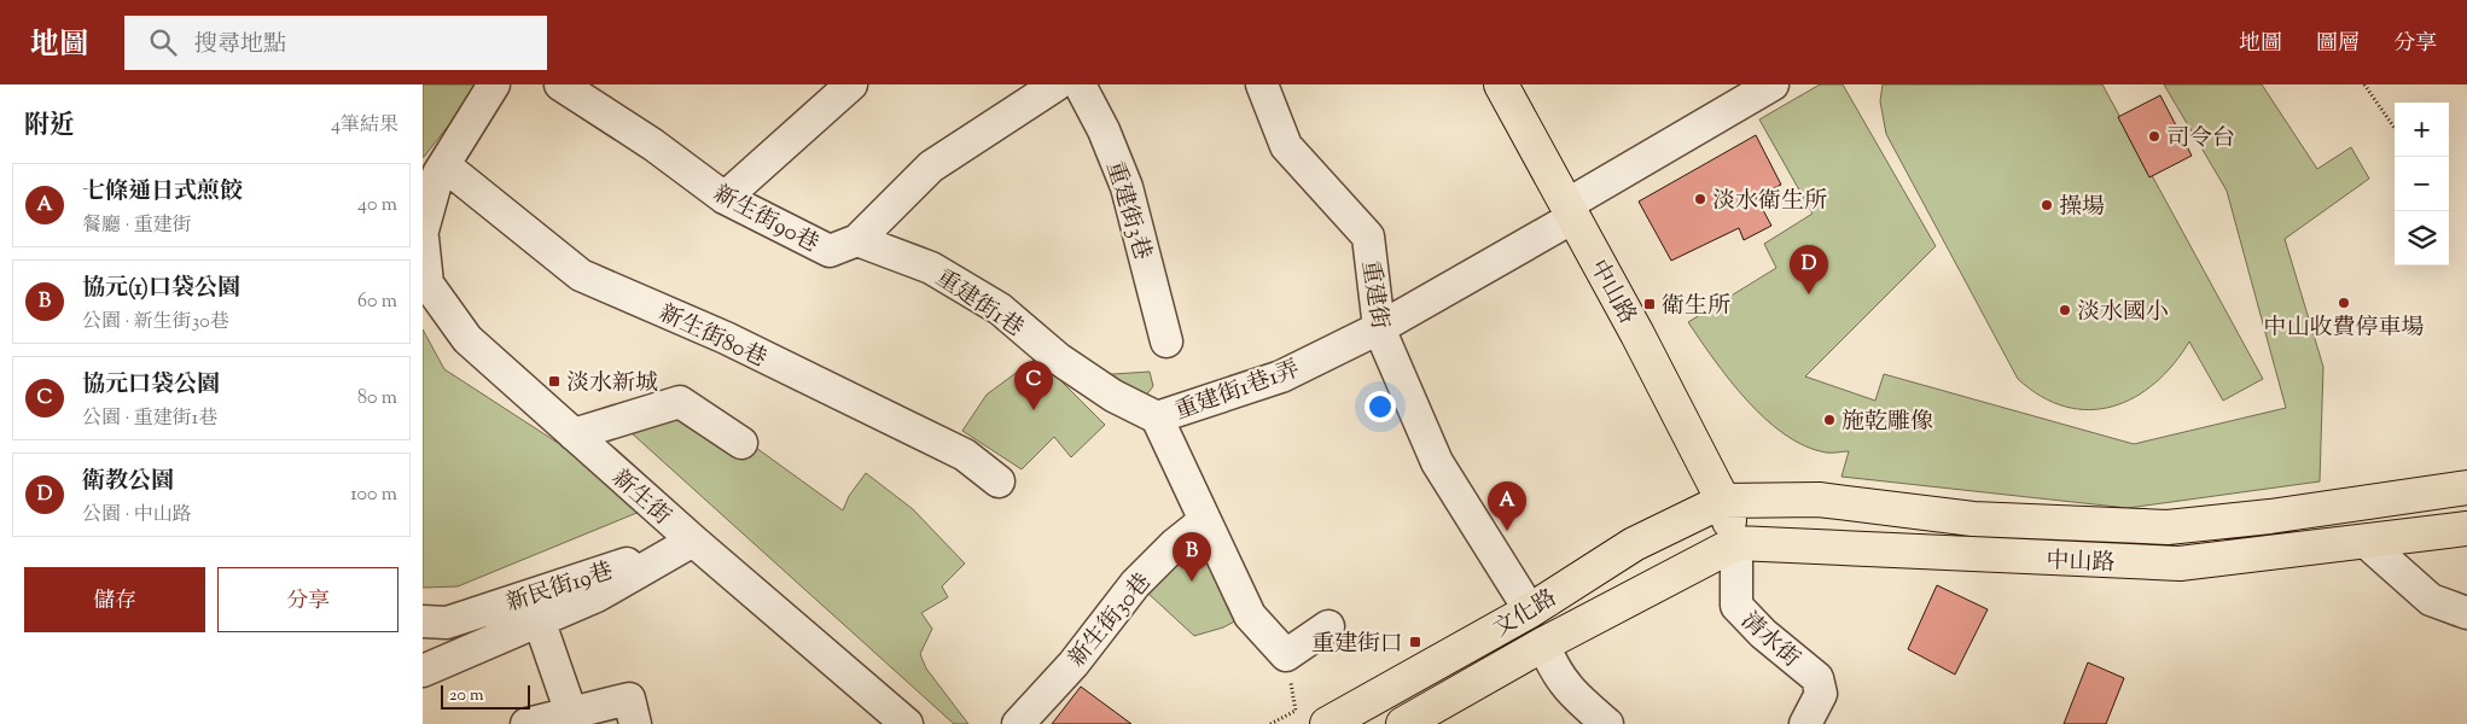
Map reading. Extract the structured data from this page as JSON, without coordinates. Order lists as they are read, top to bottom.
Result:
{
  "streets": {
    "main road": ["中山路", "文化路"],
    "street": [
      "重建街3巷",
      "新生街90巷",
      "重建街",
      "重建街1巷",
      "新生街80巷",
      "重建街1巷1弄",
      "新生街",
      "新民街19巷",
      "新生街30巷",
      "清水街"
    ]
  },
  "crossings": [
    ["新生街90巷", "重建街1巷"],
    ["中山路", "重建街1巷1弄"],
    ["中山路", "文化路"],
    ["中山路", "清水街"],
    ["重建街", "重建街1巷1弄"],
    ["重建街", "文化路"],
    ["重建街1巷", "重建街1巷1弄"],
    ["重建街1巷1弄", "新生街30巷"],
    ["新生街", "新民街19巷"],
    ["文化路", "清水街"]
  ],
  "places": {
    "other": [
      "司令台",
      "淡水衛生所",
      "操場",
      "中山收費停車場",
      "淡水國小",
      "施乾雕像"
    ],
    "transit": ["衛生所", "淡水新城", "重建街口"]
  },
  "scale_bar": "20 m",
  "page": {
    "header": "地圖",
    "search": "搜尋地點",
    "nav": ["地圖", "圖層", "分享"],
    "heading": ["附近", "4筆結果"],
    "map_buttons": ["+", "−"],
    "list": [
      {
        "mark": "A",
        "name": "七條通日式煎餃",
        "note": "餐廳 · 重建街",
        "value": "40 m"
      },
      {
        "mark": "B",
        "name": "協元(1)口袋公園",
        "note": "公園 · 新生街30巷",
        "value": "60 m"
      },
      {
        "mark": "C",
        "name": "協元口袋公園",
        "note": "公園 · 重建街1巷",
        "value": "80 m"
      },
      {
        "mark": "D",
        "name": "衛教公園",
        "note": "公園 · 中山路",
        "value": "100 m"
      }
    ],
    "pins": [
      "D",
      "C",
      "A",
      "B"
    ],
    "buttons": ["儲存", "分享"],
    "scale": "20 m"
  }
}
